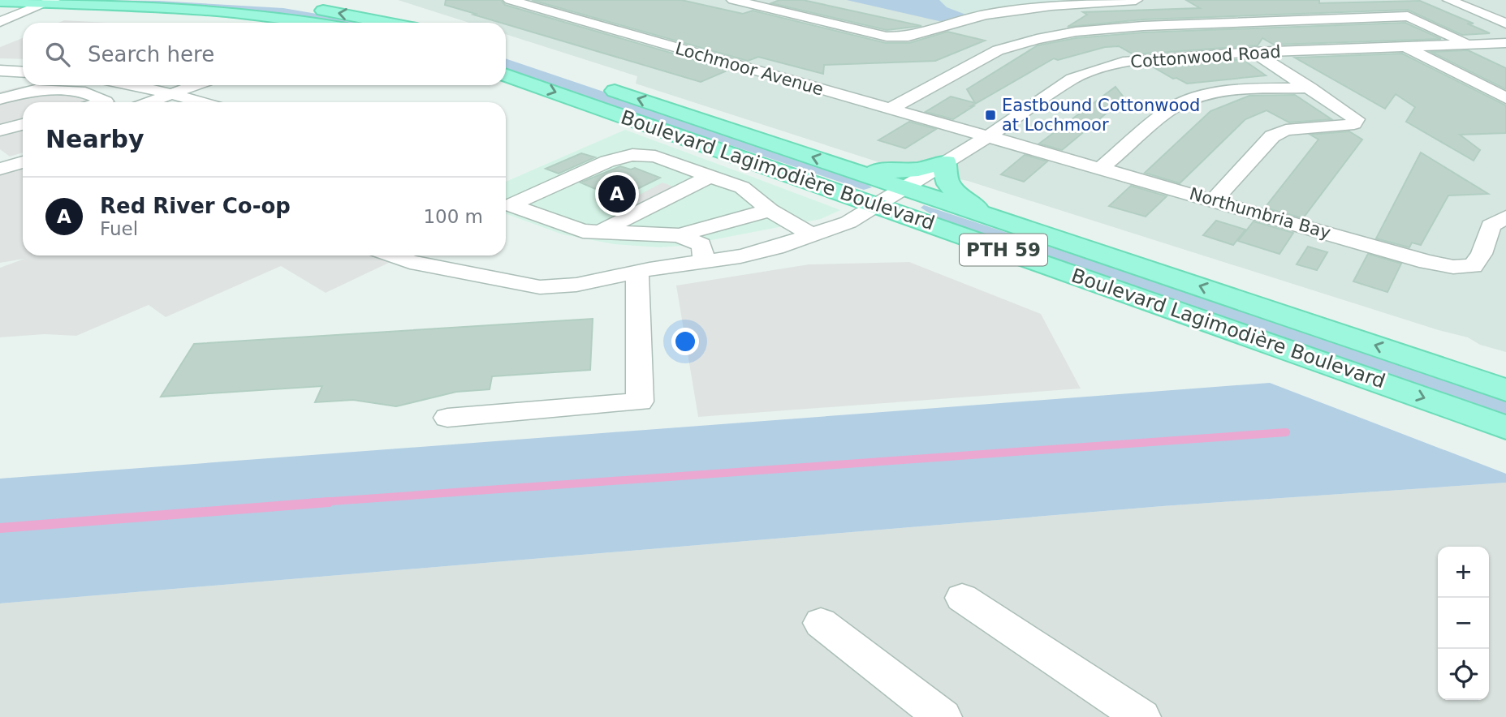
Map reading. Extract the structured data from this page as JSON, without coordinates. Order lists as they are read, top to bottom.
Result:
{
  "streets": {
    "main road": ["Boulevard Lagimodière Boulevard", "PTH 59"],
    "street": ["Cottonwood Road", "Lochmoor Avenue", "Northumbria Bay"]
  },
  "crossings": [
    ["Cottonwood Road", "Lochmoor Avenue"],
    ["Cottonwood Road", "Boulevard Lagimodière Boulevard"],
    ["Cottonwood Road", "Northumbria Bay"],
    ["Lochmoor Avenue", "Northumbria Bay"]
  ],
  "places": {
    "transit": ["Eastbound Cottonwood at Lochmoor"]
  },
  "page": {
    "search": "Search here",
    "heading": "Nearby",
    "pins": "A",
    "list": [
      {
        "mark": "A",
        "name": "Red River Co-op",
        "note": "Fuel",
        "value": "100 m"
      }
    ],
    "map_buttons": ["+", "−"]
  }
}
